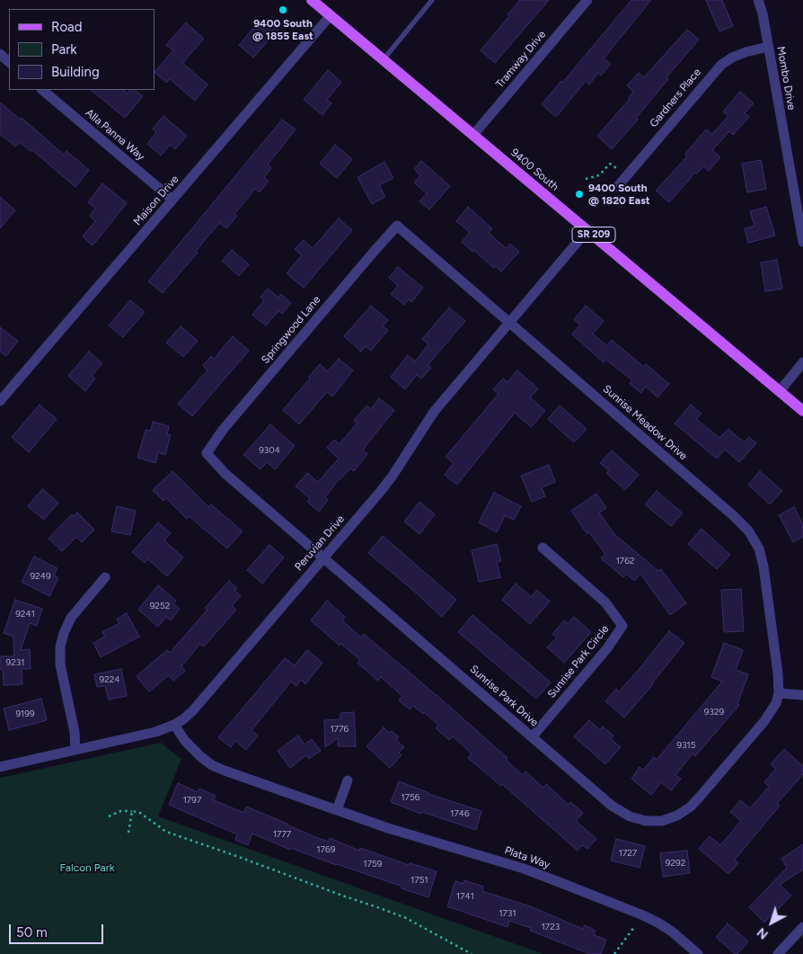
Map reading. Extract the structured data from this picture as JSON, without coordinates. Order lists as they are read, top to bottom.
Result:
{
  "streets": {
    "main road": ["9400 South", "SR 209"],
    "street": [
      "Tramway Drive",
      "Mombo Drive",
      "Gardners Place",
      "Alla Panna Way",
      "Maison Drive",
      "Springwood Lane",
      "Sunrise Meadow Drive",
      "Peruvian Drive",
      "Sunrise Park Circle",
      "Sunrise Park Drive",
      "Plata Way"
    ]
  },
  "crossings": [
    ["Tramway Drive", "9400 South"],
    ["Mombo Drive", "Gardners Place"],
    ["Alla Panna Way", "Maison Drive"],
    ["9400 South", "Maison Drive"],
    ["9400 South", "Peruvian Drive"],
    ["Springwood Lane", "Sunrise Meadow Drive"],
    ["Springwood Lane", "Sunrise Park Drive"],
    ["Sunrise Meadow Drive", "Peruvian Drive"],
    ["Sunrise Meadow Drive", "Sunrise Park Drive"],
    ["Peruvian Drive", "Sunrise Park Drive"],
    ["Peruvian Drive", "Plata Way"],
    ["Sunrise Park Circle", "Sunrise Park Drive"]
  ],
  "parks": ["Falcon Park"],
  "places": ["9400 South @ 1855 East", "9400 South @ 1820 East"],
  "house_numbers": [
    "9304",
    "1762",
    "9249",
    "9252",
    "9241",
    "9231",
    "9224",
    "9329",
    "9199",
    "1776",
    "9315",
    "1756",
    "1797",
    "1746",
    "1777",
    "1769",
    "1727",
    "9292",
    "1759",
    "1751",
    "1741",
    "1731",
    "1723"
  ],
  "legend": ["Road", "Park", "Building"],
  "scale_bar": "50 m",
  "north": "bottom left"
}
